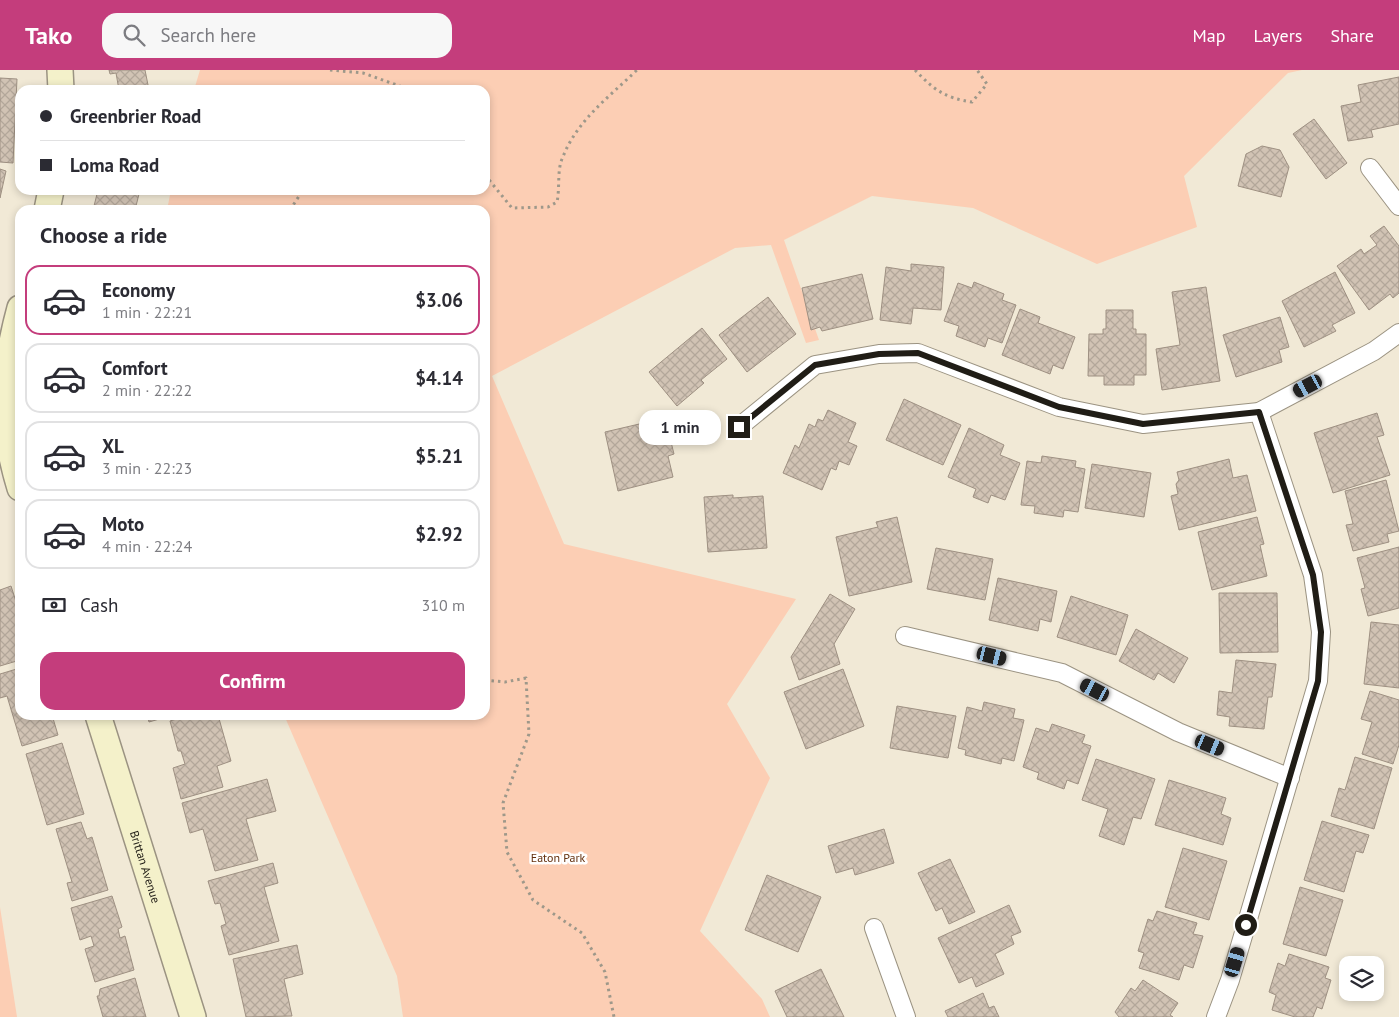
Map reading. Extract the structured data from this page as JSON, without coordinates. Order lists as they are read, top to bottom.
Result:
{
  "streets": {
    "main road": ["Brittan Avenue"]
  },
  "parks": ["Eaton Park"],
  "page": {
    "header": "Tako",
    "search": "Search here",
    "nav": ["Map", "Layers", "Share"],
    "banner": ["Greenbrier Road", "Loma Road"],
    "heading": "Choose a ride",
    "list": [
      {
        "name": "Economy",
        "note": "1 min · 22:21",
        "value": "$3.06"
      },
      {
        "name": "Comfort",
        "note": "2 min · 22:22",
        "value": "$4.14"
      },
      {
        "name": "XL",
        "note": "3 min · 22:23",
        "value": "$5.21"
      },
      {
        "name": "Moto",
        "note": "4 min · 22:24",
        "value": "$2.92"
      }
    ],
    "bubble": "1 min",
    "pay": ["Cash", "310 m"],
    "buttons": "Confirm"
  }
}
